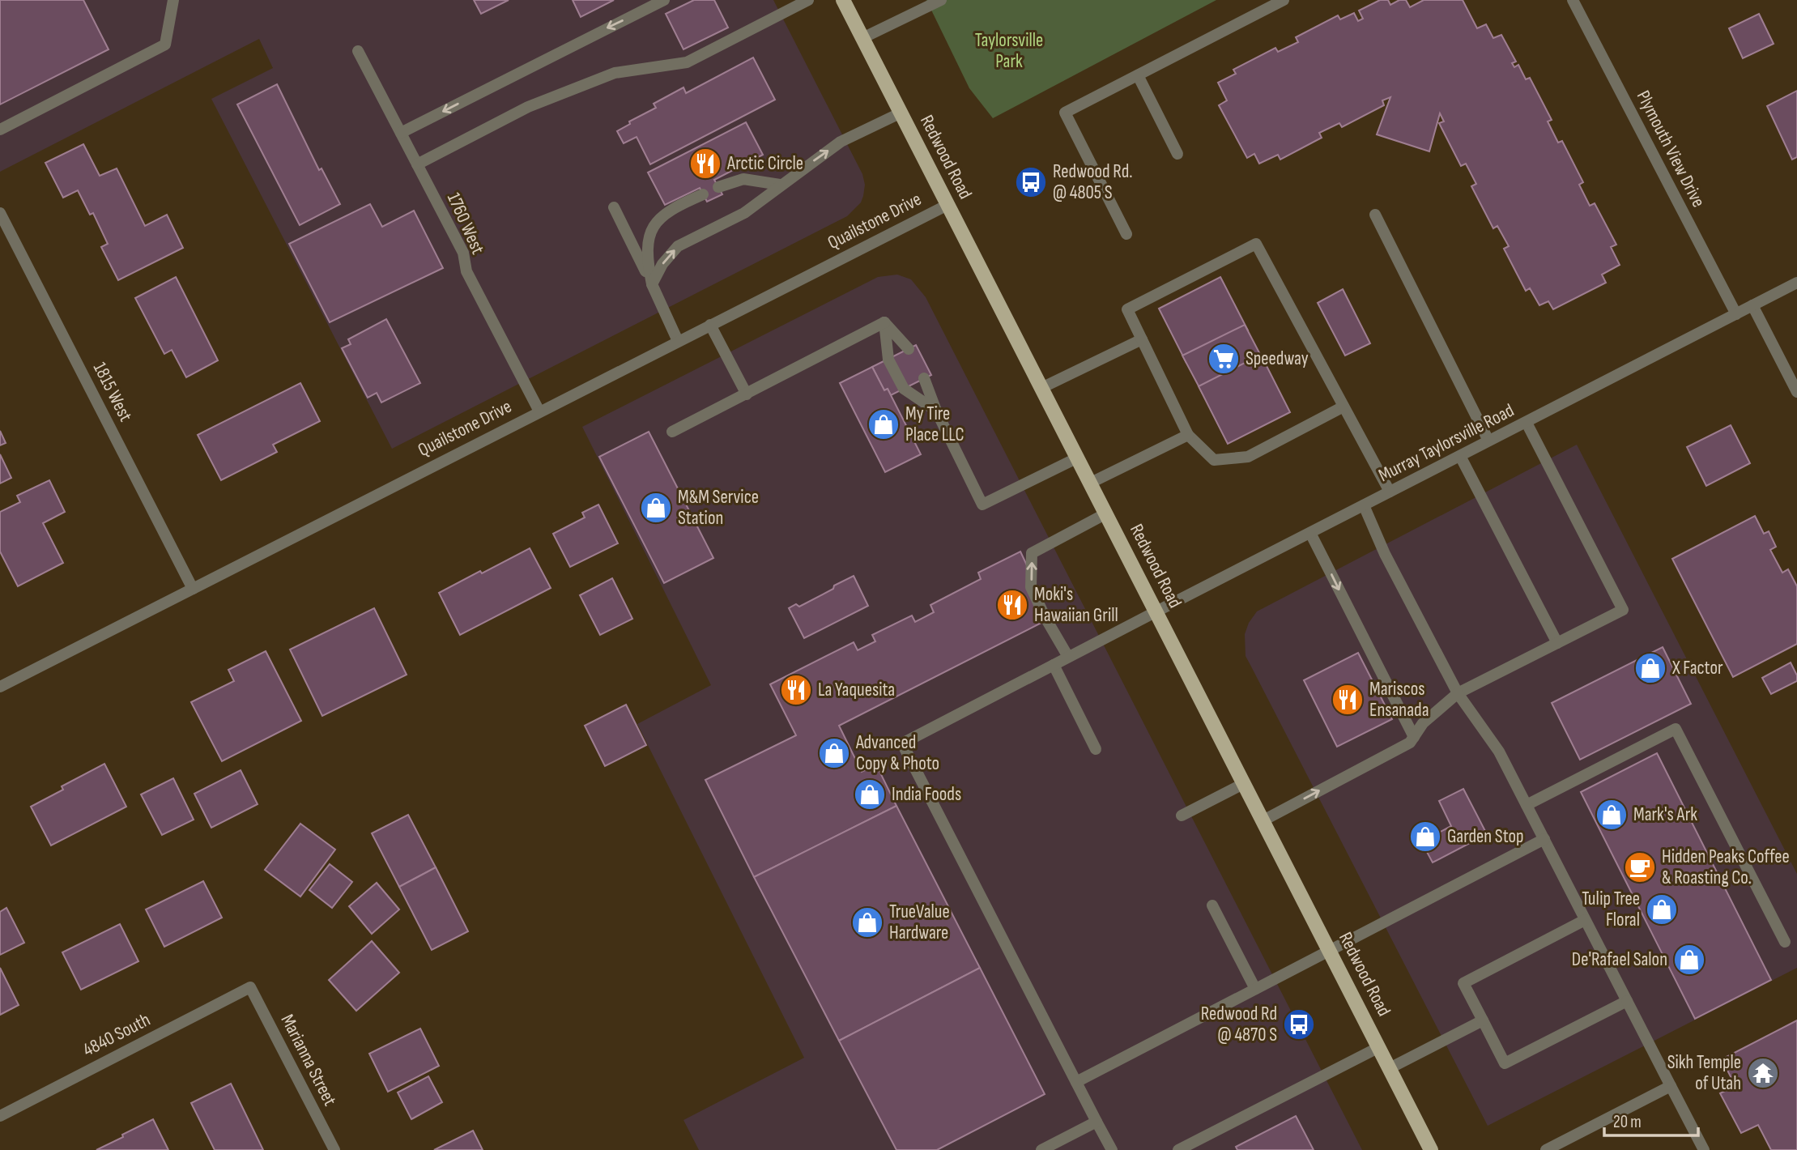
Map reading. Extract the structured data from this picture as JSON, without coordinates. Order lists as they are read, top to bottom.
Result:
{
  "streets": {
    "main road": ["Redwood Road"],
    "street": [
      "Plymouth View Drive",
      "Quailstone Drive",
      "1760 West",
      "1815 West",
      "Murray Taylorsville Road",
      "4840 South",
      "Marianna Street"
    ]
  },
  "crossings": [
    ["Plymouth View Drive", "Murray Taylorsville Road"],
    ["Redwood Road", "Quailstone Drive"],
    ["Redwood Road", "Murray Taylorsville Road"],
    ["Quailstone Drive", "1760 West"],
    ["Quailstone Drive", "1815 West"],
    ["4840 South", "Marianna Street"]
  ],
  "parks": ["Taylorsville Park"],
  "places": {
    "restaurant": [
      "Arctic Circle",
      "Moki's Hawaiian Grill",
      "La Yaquesita",
      "Mariscos Ensanada"
    ],
    "bus stop": ["Redwood Rd. @ 4805 S", "Redwood Rd @ 4870 S"],
    "supermarket": ["Speedway"],
    "shop": [
      "My Tire Place LLC",
      "M&M Service Station",
      "X Factor",
      "Advanced Copy & Photo",
      "India Foods",
      "Mark's Ark",
      "Garden Stop",
      "Tulip Tree Floral",
      "TrueValue Hardware",
      "De'Rafael Salon"
    ],
    "cafe": ["Hidden Peaks Coffee & Roasting Co."],
    "temple": ["Sikh Temple of Utah"]
  },
  "scale_bar": "20 m"
}
